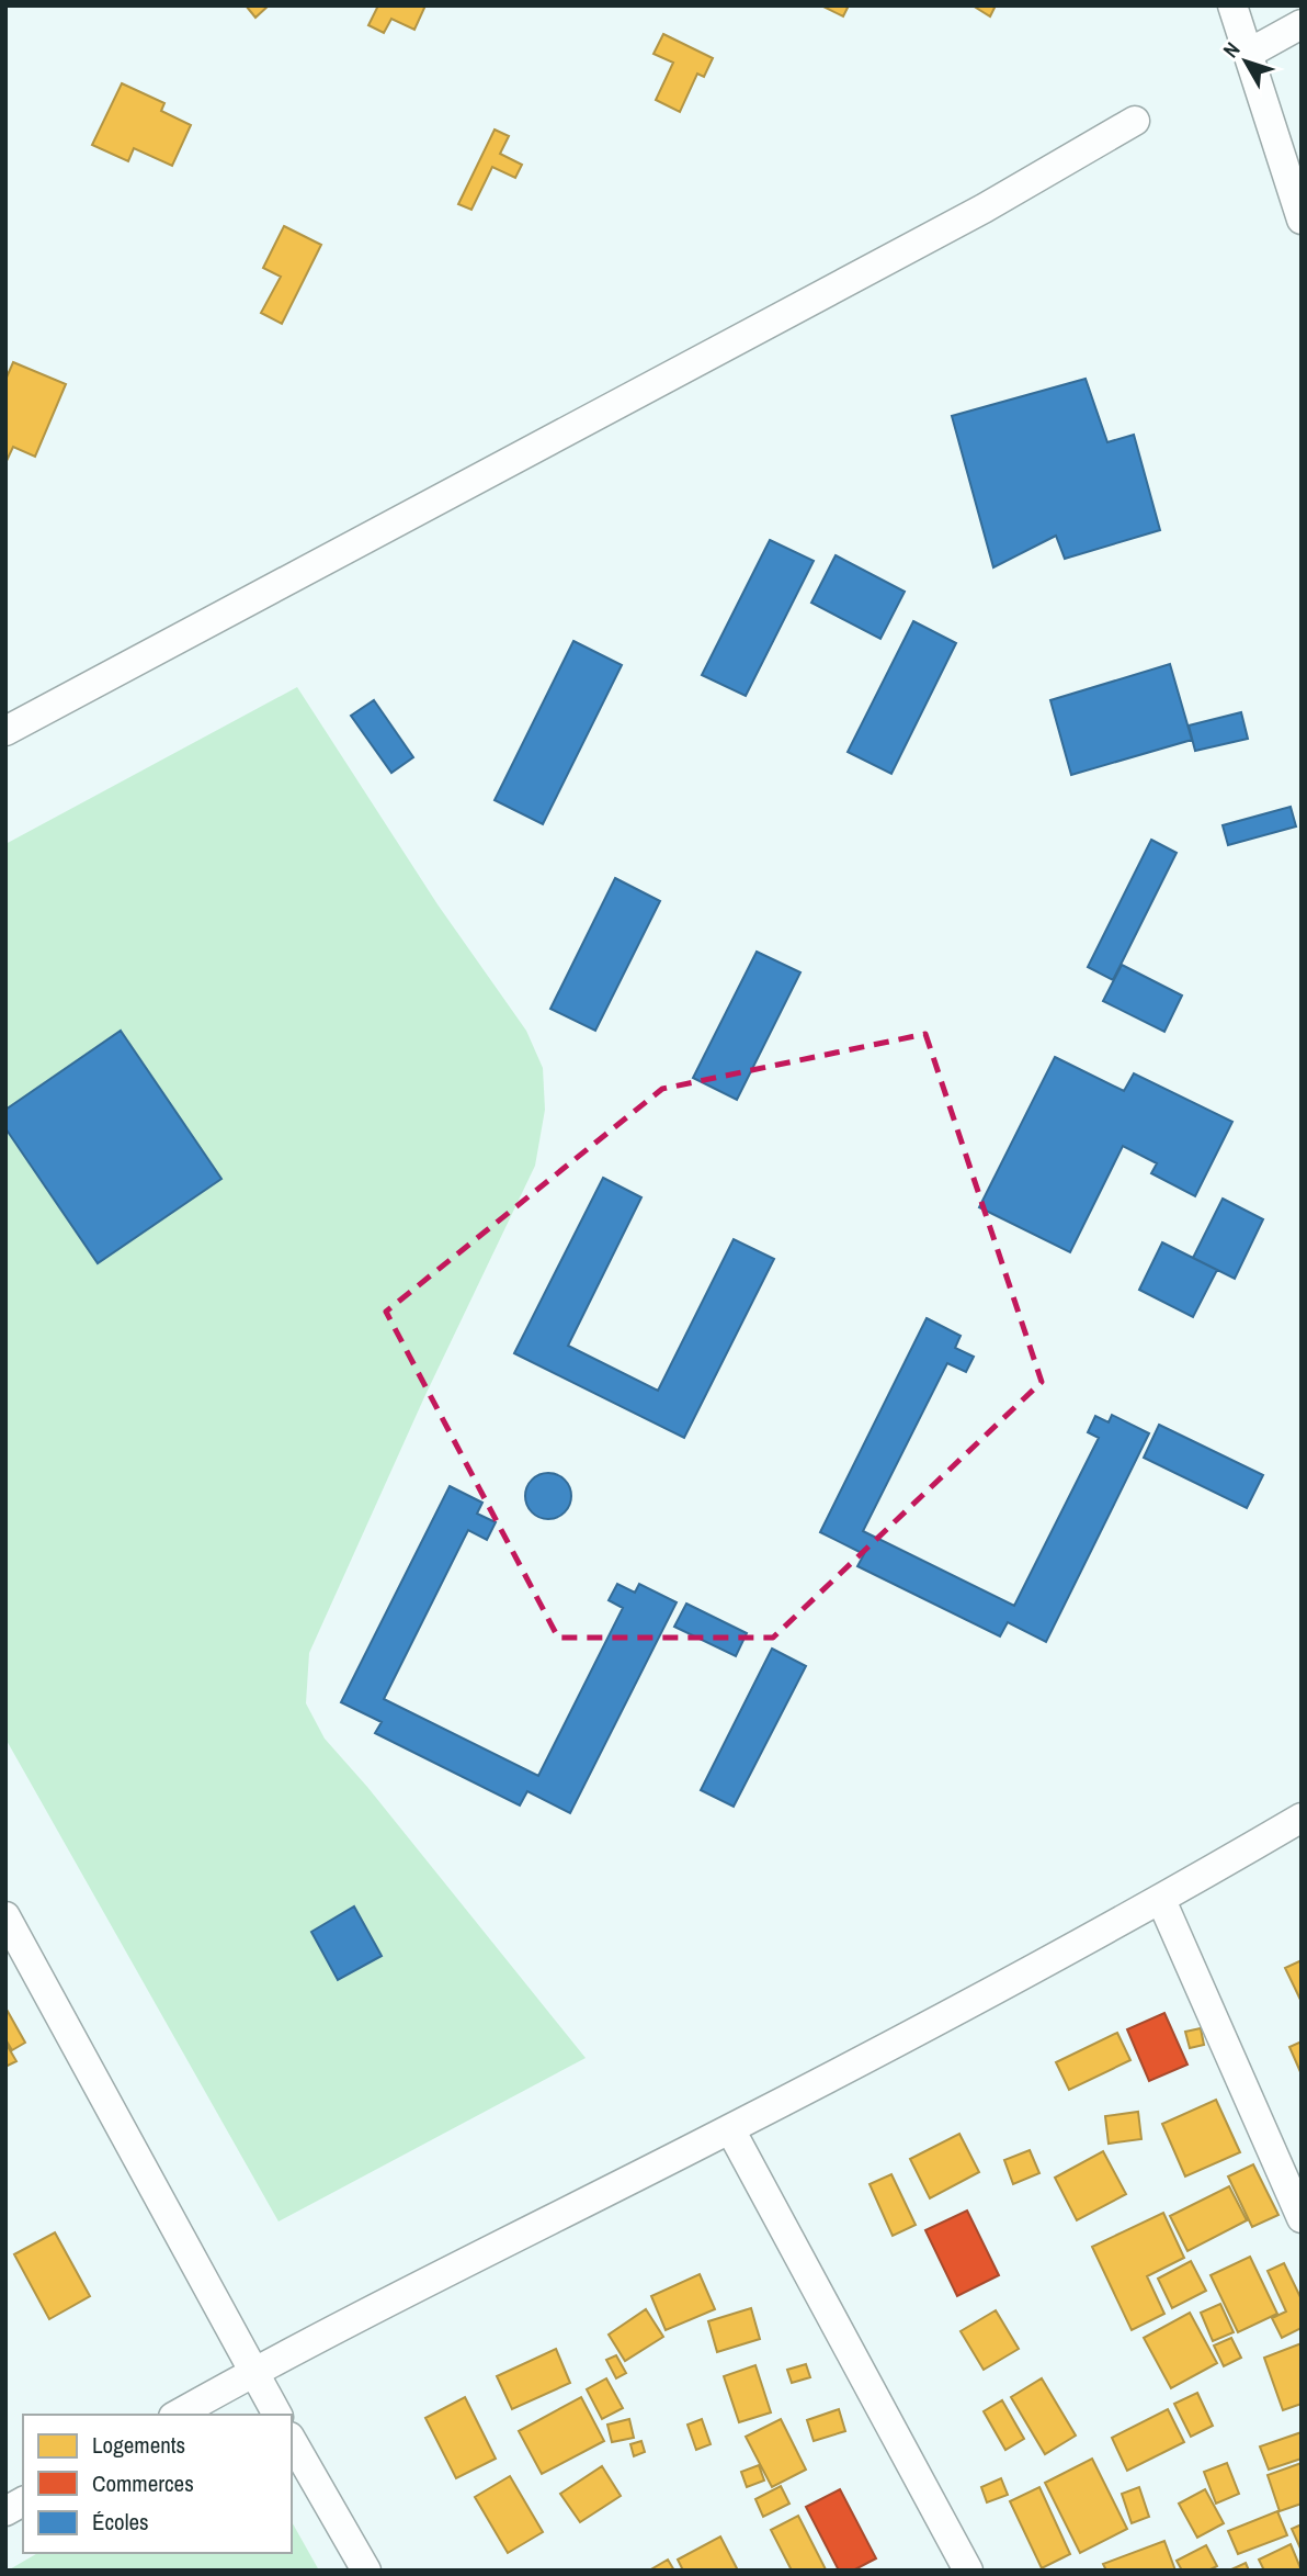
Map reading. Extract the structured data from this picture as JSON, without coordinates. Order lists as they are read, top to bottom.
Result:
{
  "legend": ["Logements", "Commerces", "Écoles"],
  "north": "top left"
}
